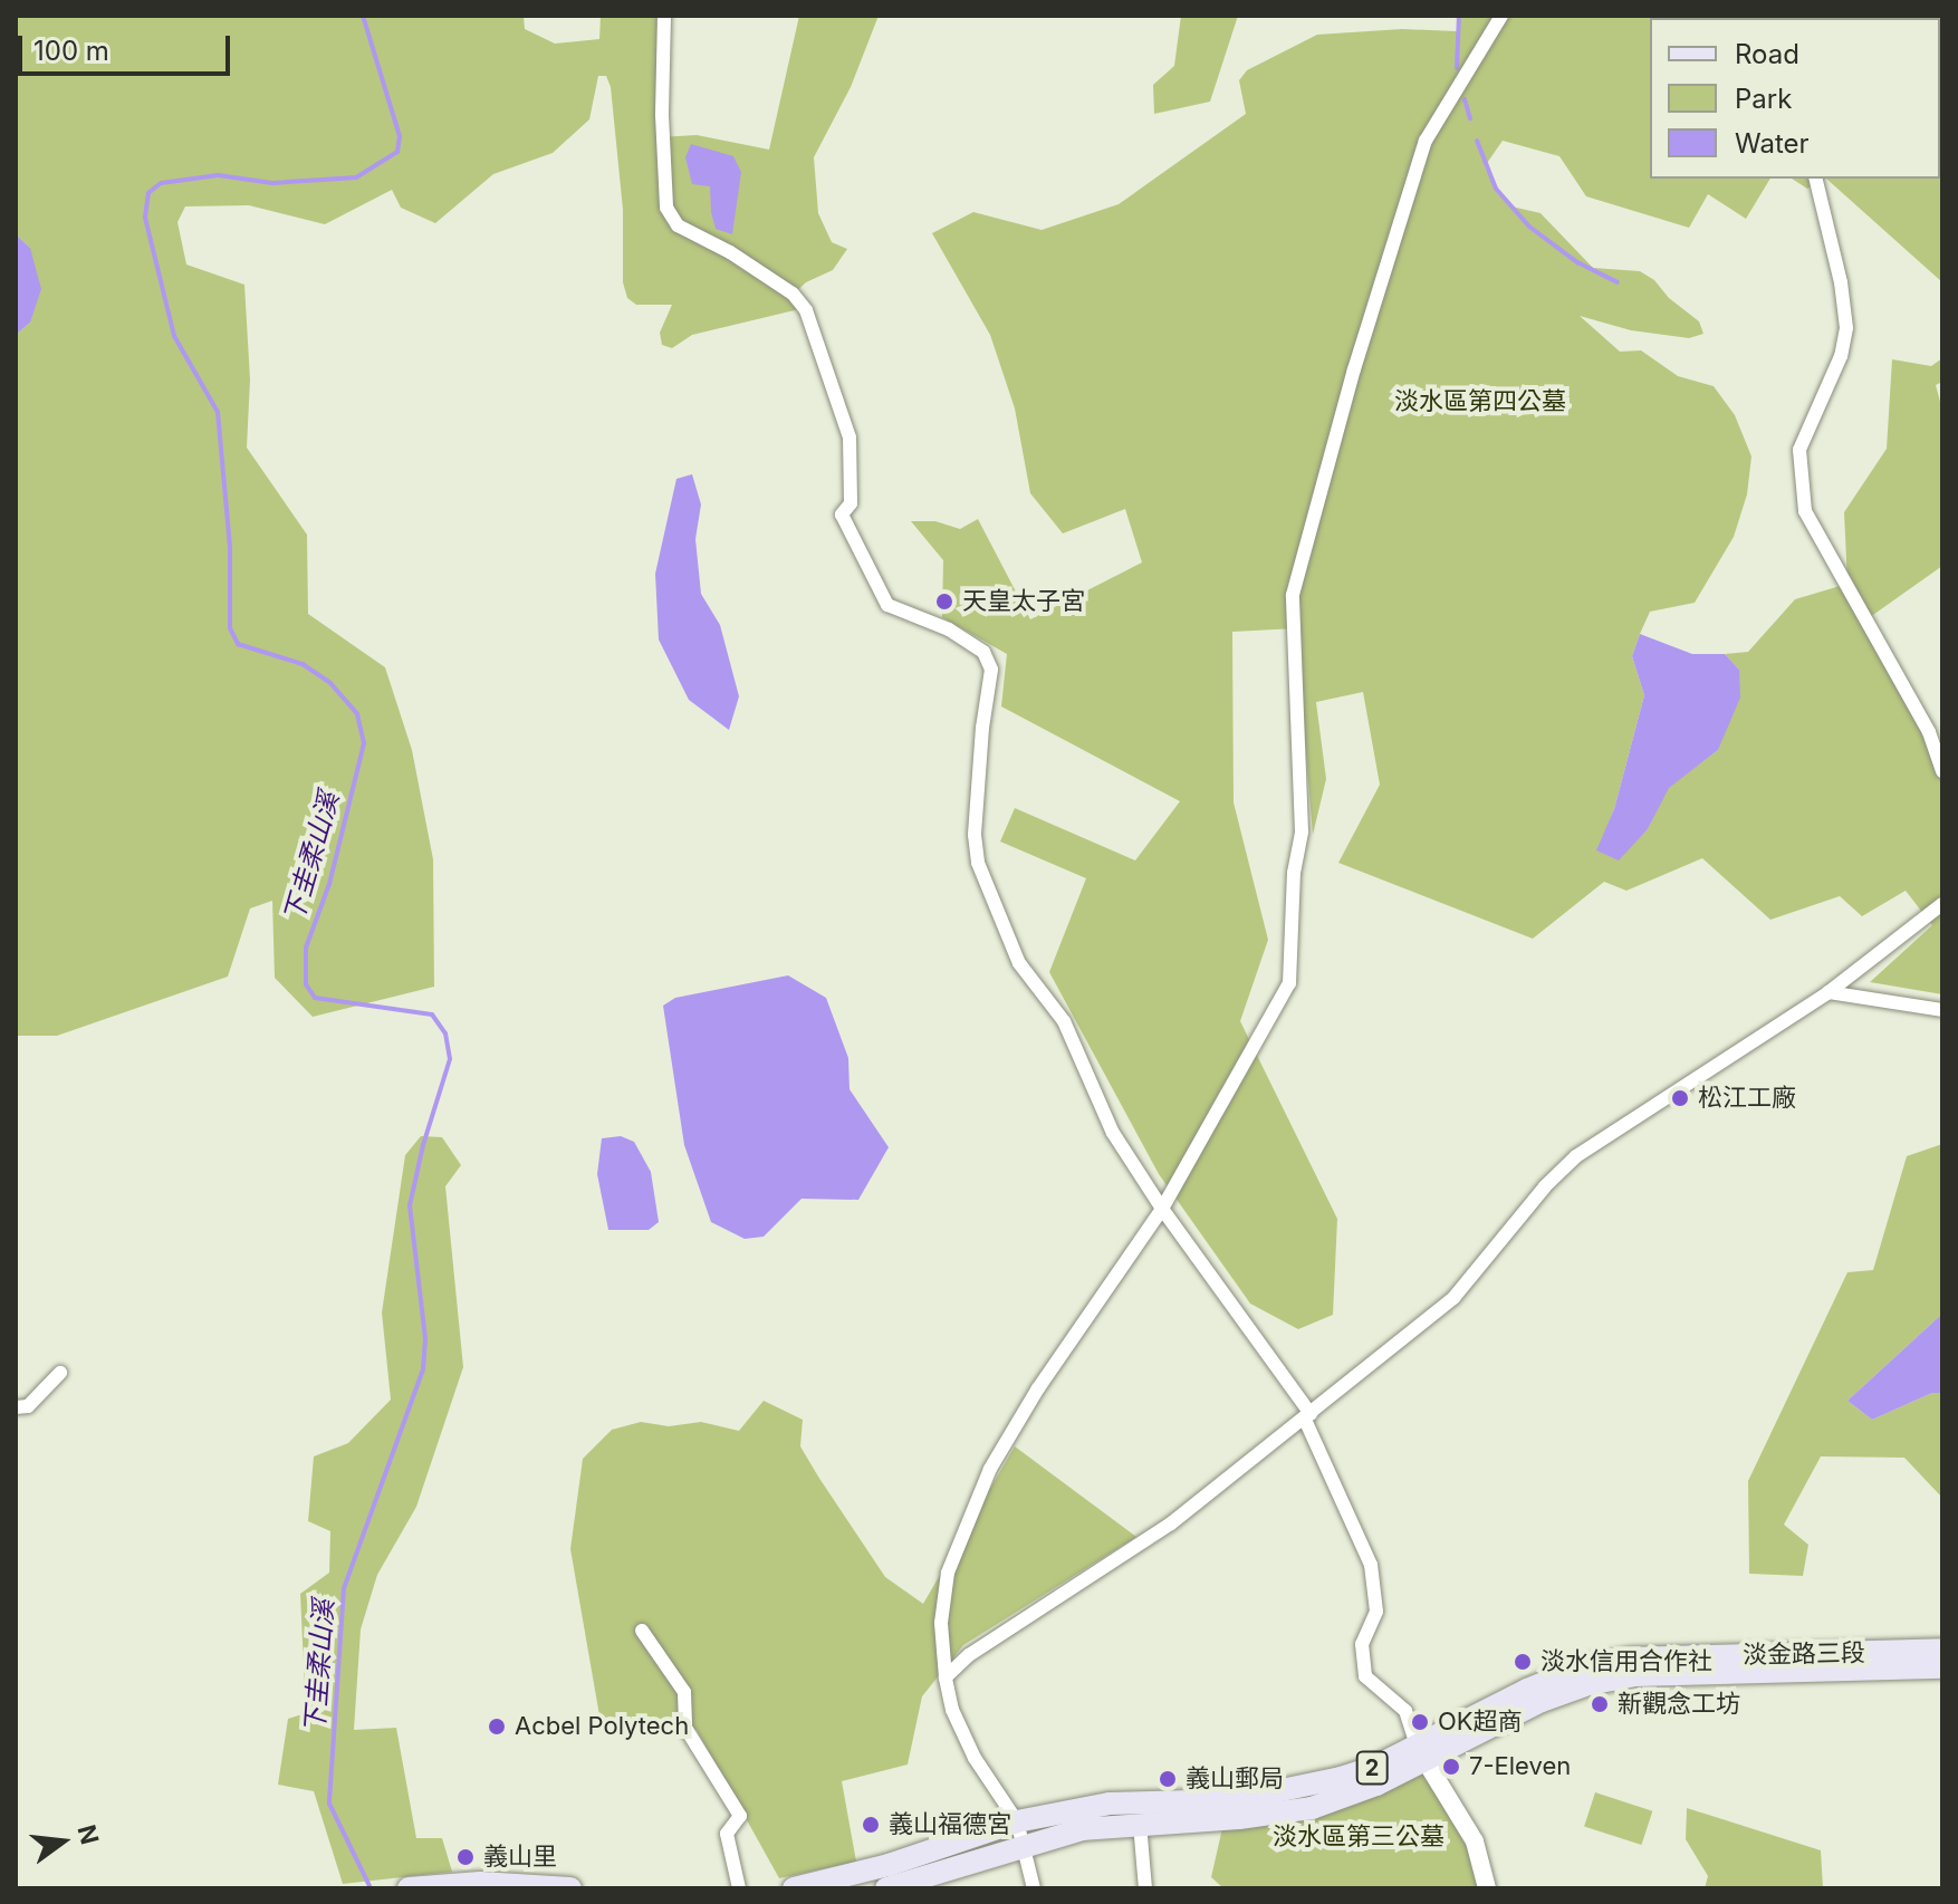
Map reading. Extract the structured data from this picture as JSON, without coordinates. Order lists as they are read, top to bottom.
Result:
{
  "streets": {
    "main road": ["淡金路三段", "2"]
  },
  "water": ["下圭柔山溪"],
  "parks": ["淡水區第四公墓", "淡水區第三公墓"],
  "places": [
    "天皇太子宮",
    "松江工廠",
    "淡水信用合作社",
    "新觀念工坊",
    "OK超商",
    "Acbel Polytech",
    "7-Eleven",
    "義山郵局",
    "義山福德宮",
    "義山里"
  ],
  "legend": ["Road", "Park", "Water"],
  "scale_bar": "100 m",
  "north": "right"
}
